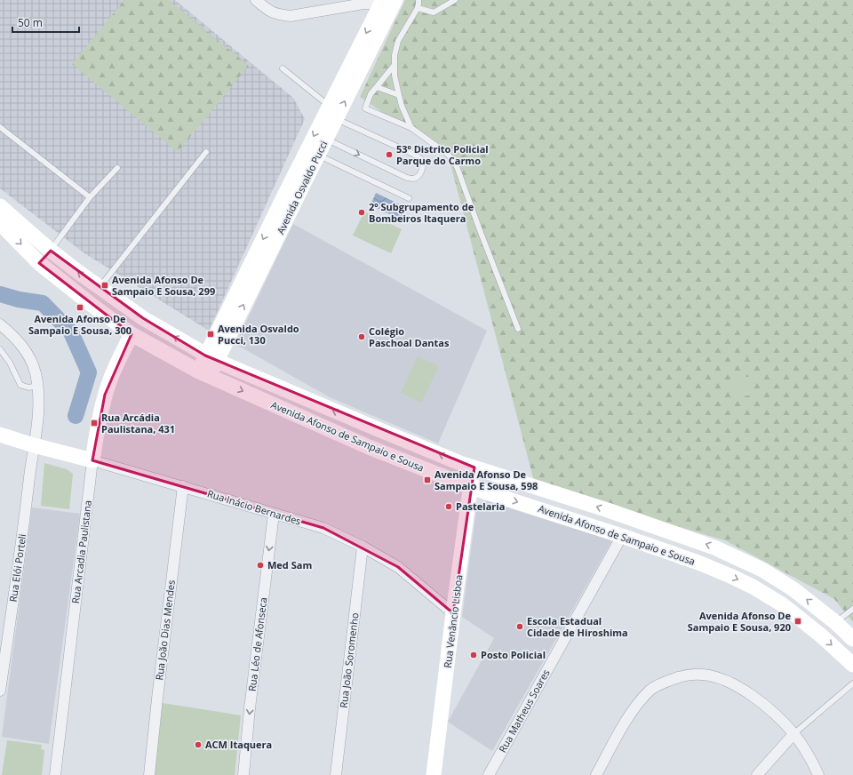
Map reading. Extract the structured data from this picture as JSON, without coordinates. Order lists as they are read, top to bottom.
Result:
{
  "streets": {
    "main road": [
      "Avenida Osvaldo Pucci",
      "Avenida Afonso de Sampaio e Sousa",
      "Rua Inácio Bernardes",
      "Rua Arcadia Paulistana",
      "Rua Venâncio Lisboa"
    ],
    "street": [
      "Rua Elói Porteli",
      "Rua João Dias Mendes",
      "Rua Léo de Afonseca",
      "Rua João Soromenho",
      "Rua Matheus Soares"
    ]
  },
  "crossings": [
    ["Avenida Osvaldo Pucci", "Avenida Afonso de Sampaio e Sousa"],
    ["Avenida Afonso de Sampaio e Sousa", "Rua Arcadia Paulistana"],
    ["Avenida Afonso de Sampaio e Sousa", "Rua Venâncio Lisboa"],
    ["Avenida Afonso de Sampaio e Sousa", "Rua Matheus Soares"],
    ["Rua Inácio Bernardes", "Rua Arcadia Paulistana"],
    ["Rua Inácio Bernardes", "Rua Elói Porteli"],
    ["Rua Inácio Bernardes", "Rua Venâncio Lisboa"],
    ["Rua Inácio Bernardes", "Rua João Dias Mendes"],
    ["Rua Inácio Bernardes", "Rua Léo de Afonseca"],
    ["Rua Inácio Bernardes", "Rua João Soromenho"]
  ],
  "one_way": ["Rua Léo de Afonseca"],
  "places": {
    "other": [
      "53º Distrito Policial Parque do Carmo",
      "2º Subgrupamento de Bombeiros Itaquera",
      "Colégio Paschoal Dantas",
      "Pastelaria",
      "Med Sam",
      "Escola Estadual Cidade de Hiroshima",
      "Posto Policial",
      "ACM Itaquera"
    ],
    "transit": [
      "Avenida Afonso De Sampaio E Sousa, 299",
      "Avenida Afonso De Sampaio E Sousa, 300",
      "Avenida Osvaldo Pucci, 130",
      "Rua Arcádia Paulistana, 431",
      "Avenida Afonso De Sampaio E Sousa, 598",
      "Avenida Afonso De Sampaio E Sousa, 920"
    ]
  },
  "scale_bar": "50 m"
}
